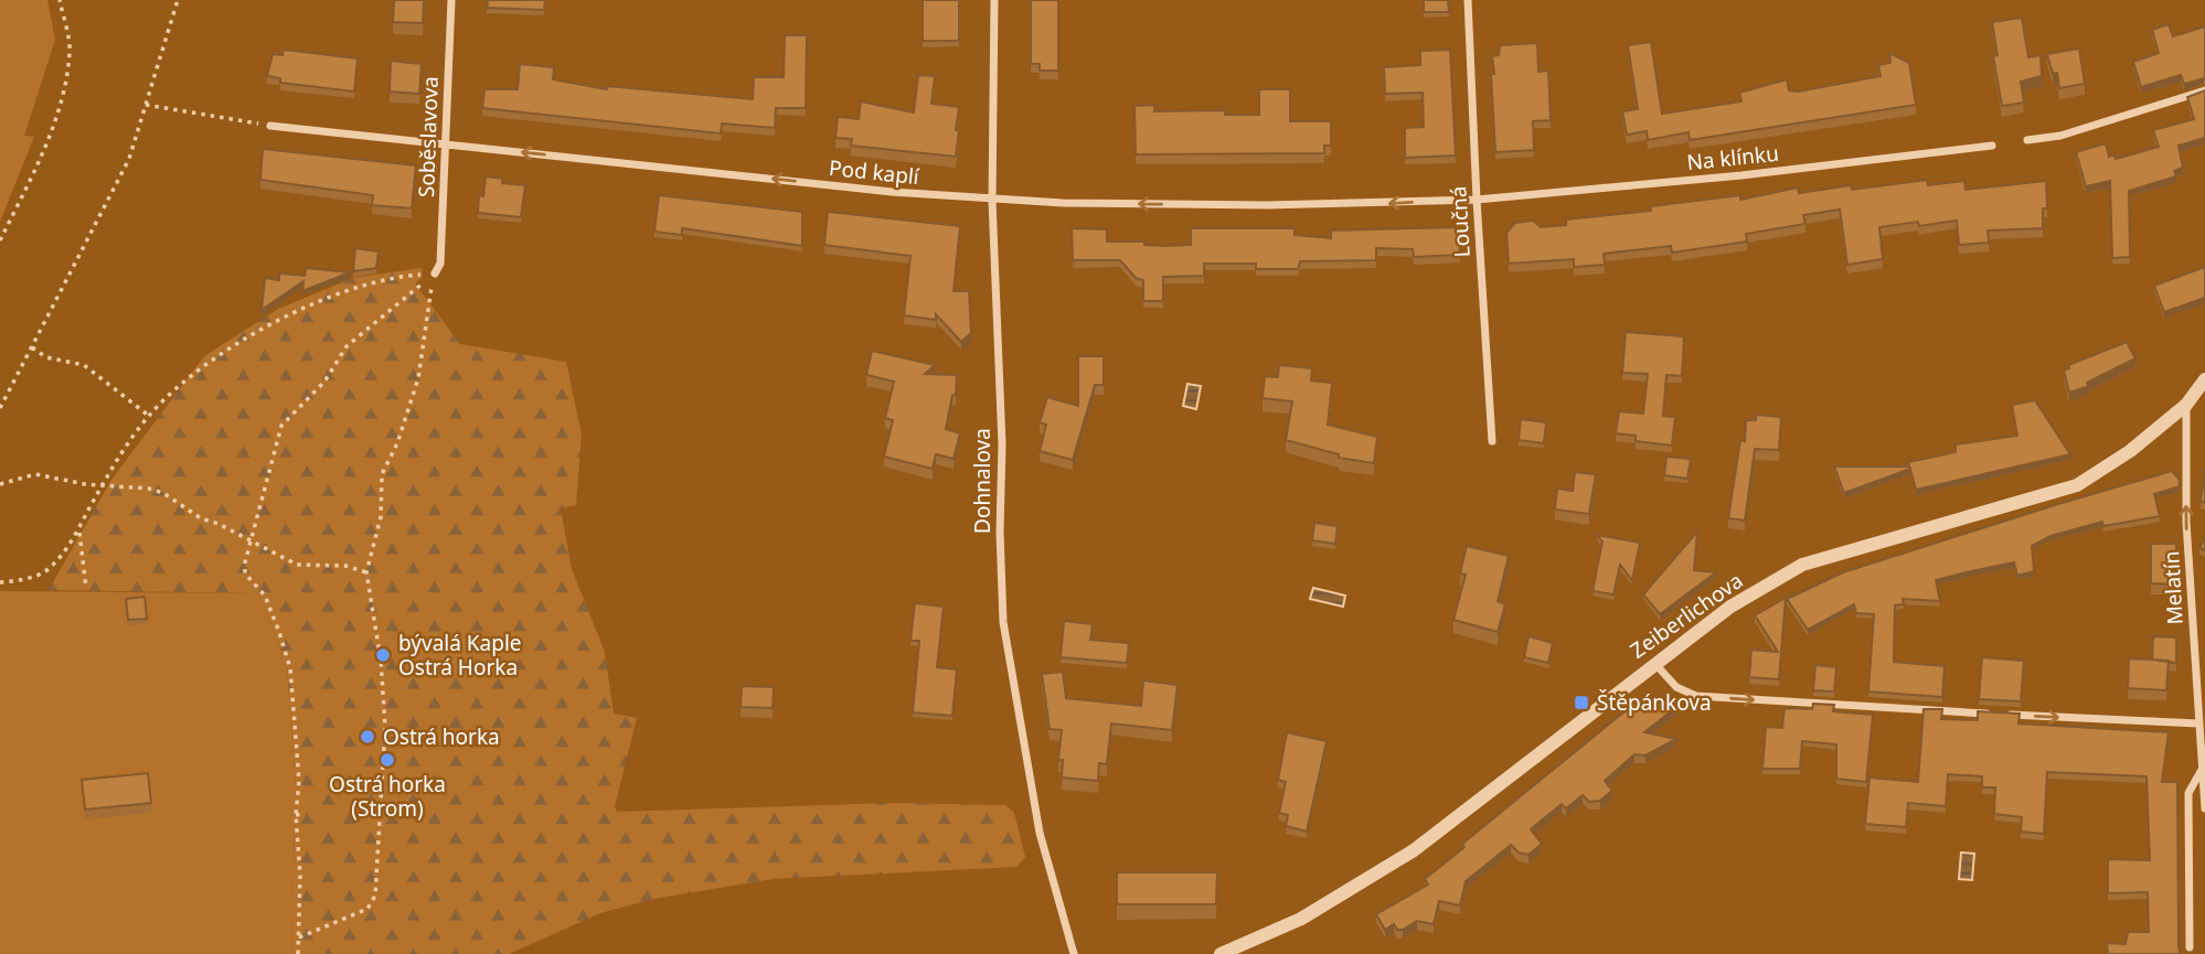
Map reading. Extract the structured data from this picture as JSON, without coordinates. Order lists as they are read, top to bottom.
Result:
{
  "streets": {
    "street": [
      "Soběslavova",
      "Na klínku",
      "Pod kaplí",
      "Loučná",
      "Dohnalova",
      "Melatín",
      "Zeiberlichova"
    ]
  },
  "crossings": [
    ["Soběslavova", "Pod kaplí"],
    ["Na klínku", "Pod kaplí"],
    ["Na klínku", "Loučná"],
    ["Pod kaplí", "Loučná"],
    ["Pod kaplí", "Dohnalova"],
    ["Melatín", "Zeiberlichova"]
  ],
  "one_way": ["Pod kaplí", "Melatín"],
  "places": {
    "other": ["bývalá Kaple Ostrá Horka", "Ostrá horka", "Ostrá horka (Strom)"],
    "transit": ["Štěpánkova"]
  }
}
